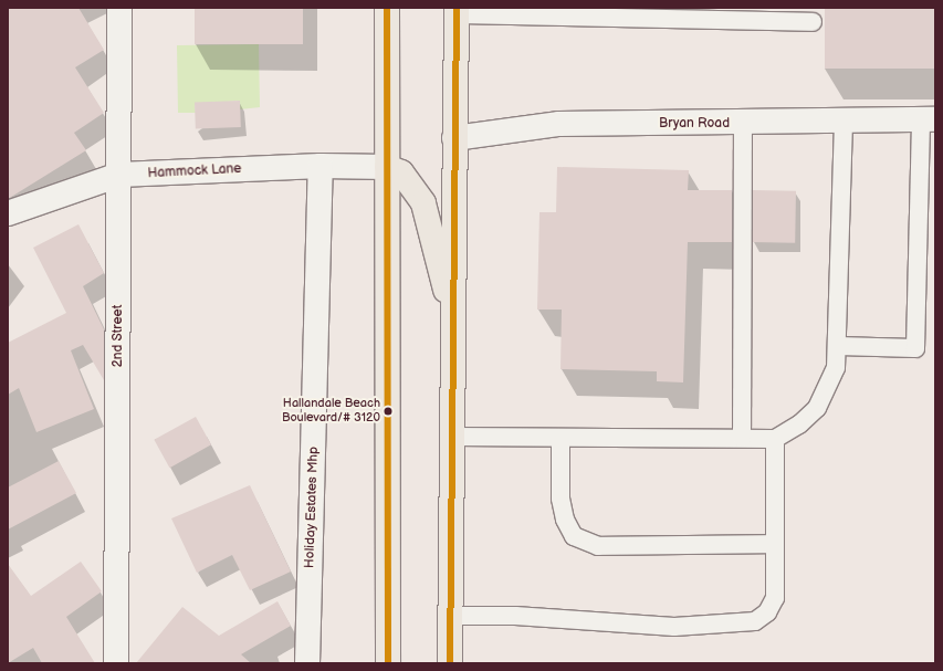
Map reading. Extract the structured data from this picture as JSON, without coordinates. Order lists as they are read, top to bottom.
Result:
{
  "streets": {
    "street": [
      "Bryan Road",
      "Hammock Lane",
      "2nd Street",
      "Holiday Estates Mhp"
    ]
  },
  "crossings": [
    ["Hammock Lane", "2nd Street"],
    ["Hammock Lane", "Holiday Estates Mhp"]
  ],
  "places": ["Hallandale Beach Boulevard/# 3120"]
}
